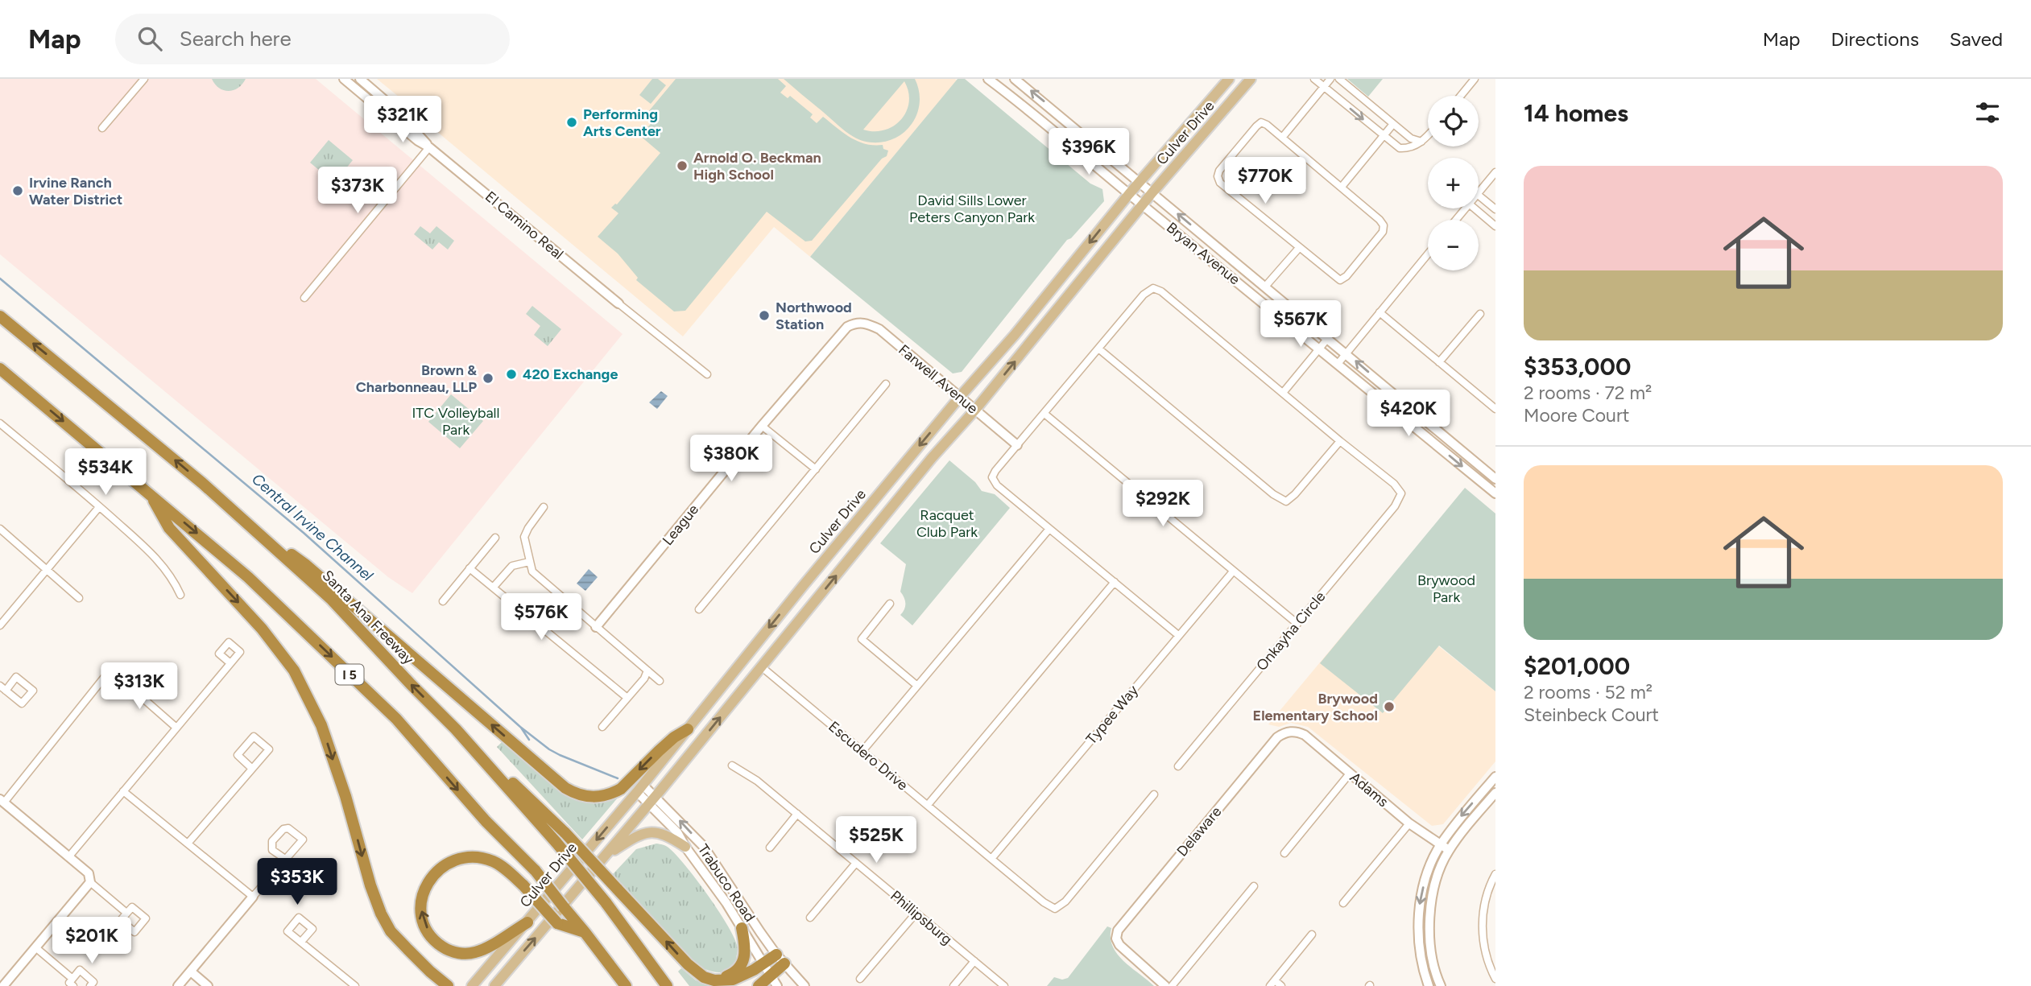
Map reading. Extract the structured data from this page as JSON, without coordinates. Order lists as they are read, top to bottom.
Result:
{
  "streets": {
    "highway": ["Santa Ana Freeway", "I 5"],
    "main road": ["Culver Drive"],
    "street": [
      "El Camino Real",
      "Bryan Avenue",
      "Farwell Avenue",
      "League",
      "Onkayha Circle",
      "Typee Way",
      "Escudero Drive",
      "Adams",
      "Delaware",
      "Trabuco Road",
      "Phillipsburg"
    ]
  },
  "crossings": [
    ["Culver Drive", "Bryan Avenue"],
    ["Culver Drive", "Farwell Avenue"],
    ["Culver Drive", "Escudero Drive"],
    ["Culver Drive", "Trabuco Road"],
    ["Farwell Avenue", "League"],
    ["Typee Way", "Escudero Drive"],
    ["Adams", "Delaware"]
  ],
  "water": ["Central Irvine Channel"],
  "parks": [
    "David Sills Lower Peters Canyon Park",
    "ITC Volleyball Park",
    "Racquet Club Park",
    "Brywood Park"
  ],
  "places": [
    "Performing Arts Center",
    "Arnold O. Beckman High School",
    "Irvine Ranch Water District",
    "Northwood Station",
    "420 Exchange",
    "Brown & Charbonneau, LLP",
    "Brywood Elementary School"
  ],
  "page": {
    "header": "Map",
    "search": "Search here",
    "nav": ["Map", "Directions", "Saved"],
    "heading": "14 homes",
    "map_buttons": ["+", "−"],
    "price": [
      "$321K",
      "$396K",
      "$770K",
      "$373K",
      "$567K",
      "$420K",
      "$380K",
      "$534K",
      "$292K",
      "$576K",
      "$313K",
      "$525K",
      "$353K",
      "$201K"
    ],
    "list": [
      {
        "name": "$353,000",
        "note": "2 rooms · 72 m² · Moore Court"
      },
      {
        "name": "$201,000",
        "note": "2 rooms · 52 m² · Steinbeck Court"
      }
    ]
  }
}
